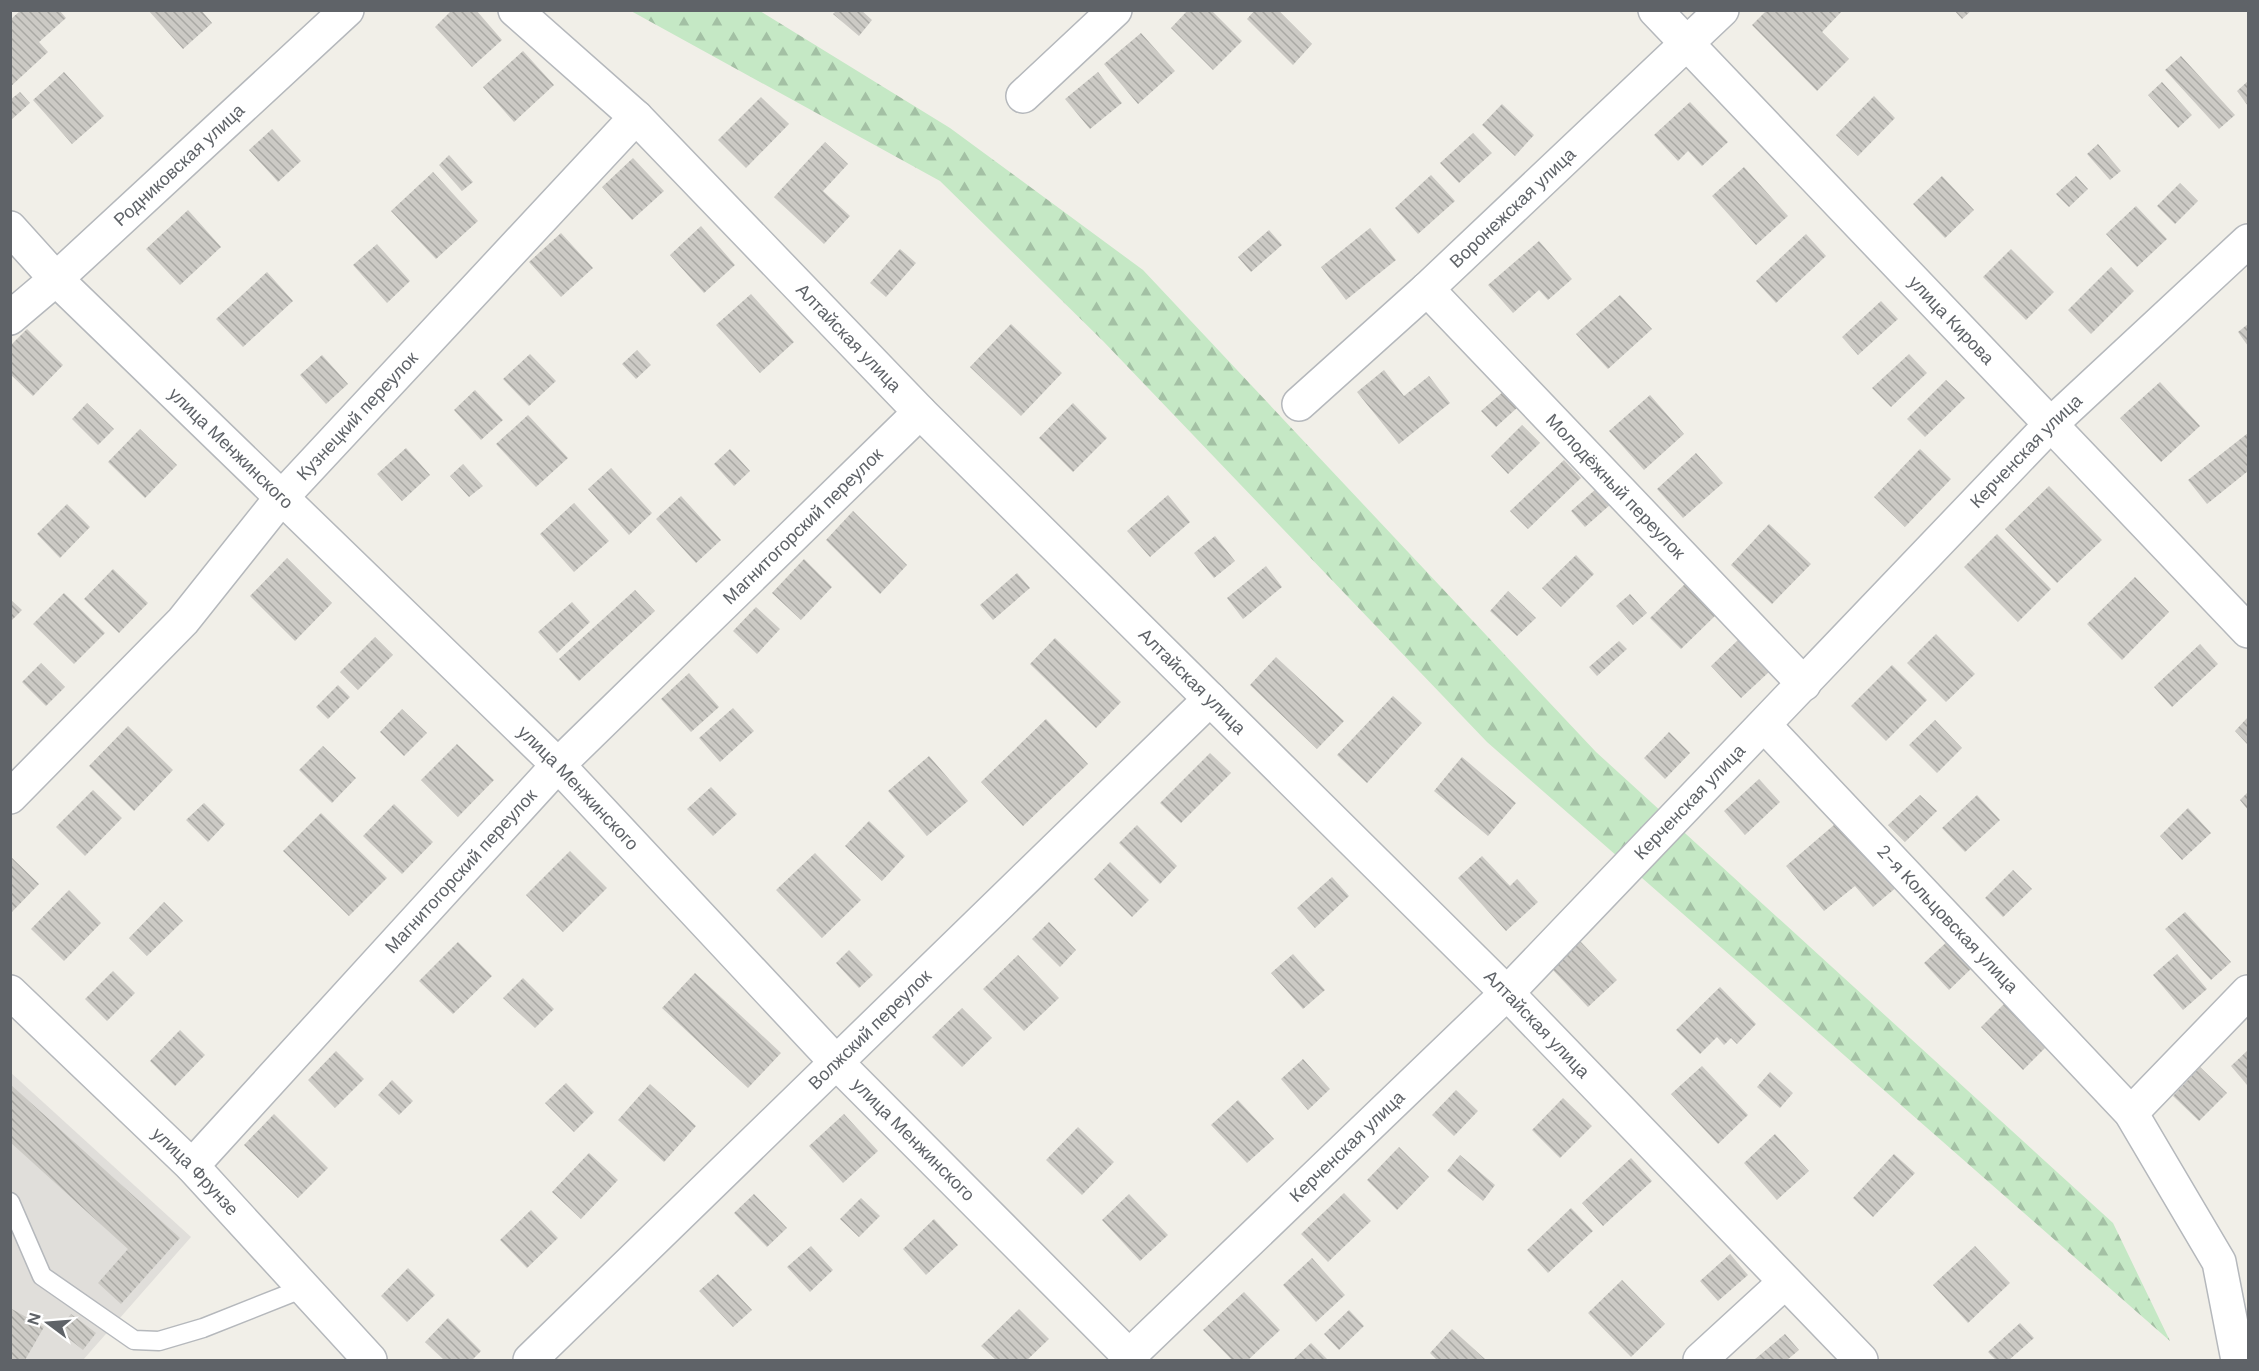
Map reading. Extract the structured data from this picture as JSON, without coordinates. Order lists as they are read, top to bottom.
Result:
{
  "streets": {
    "street": [
      "Родниковская улица",
      "Воронежская улица",
      "улица Кирова",
      "Алтайская улица",
      "Кузнецкий переулок",
      "улица Менжинского",
      "Керченская улица",
      "Молодёжный переулок",
      "Магнитогорский переулок",
      "2-я Кольцовская улица",
      "Волжский переулок",
      "улица Фрунзе"
    ]
  },
  "crossings": [
    ["Родниковская улица", "улица Менжинского"],
    ["Воронежская улица", "улица Кирова"],
    ["Воронежская улица", "Молодёжный переулок"],
    ["улица Кирова", "Керченская улица"],
    ["Алтайская улица", "Кузнецкий переулок"],
    ["Алтайская улица", "Керченская улица"],
    ["Алтайская улица", "Магнитогорский переулок"],
    ["Алтайская улица", "Волжский переулок"],
    ["Кузнецкий переулок", "улица Менжинского"],
    ["улица Менжинского", "Керченская улица"],
    ["улица Менжинского", "Магнитогорский переулок"],
    ["улица Менжинского", "Волжский переулок"],
    ["Керченская улица", "Молодёжный переулок"],
    ["Керченская улица", "2-я Кольцовская улица"],
    ["Магнитогорский переулок", "улица Фрунзе"]
  ],
  "north": "left"
}
